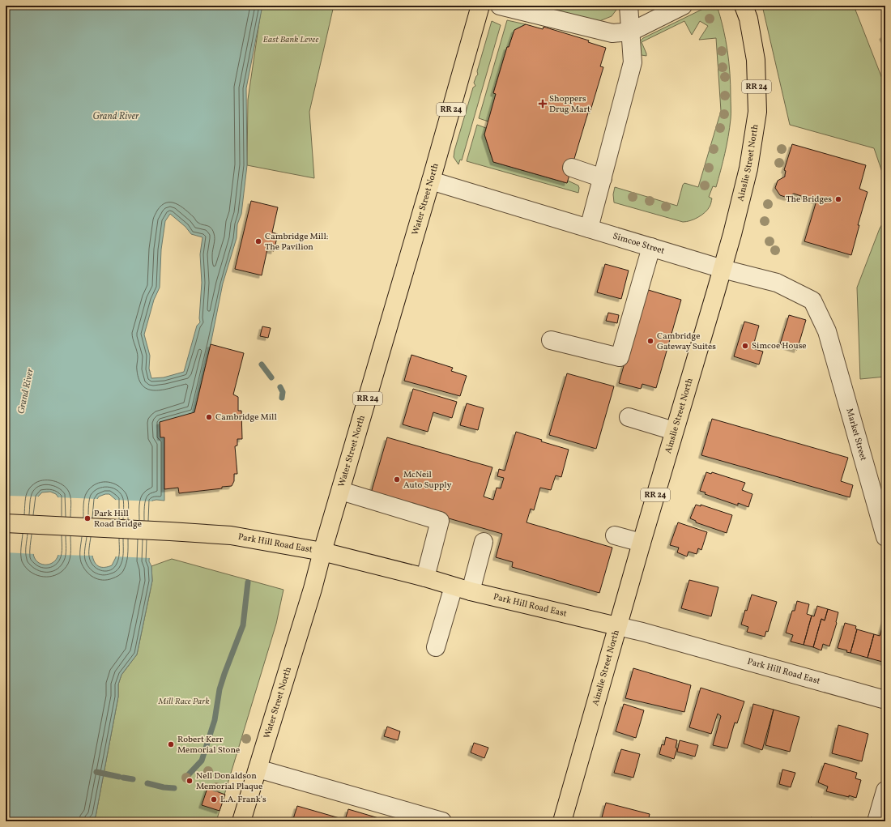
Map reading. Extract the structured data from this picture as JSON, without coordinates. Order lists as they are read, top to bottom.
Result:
{
  "streets": {
    "main road": [
      "RR 24",
      "Ainslie Street North",
      "Water Street North",
      "Park Hill Road East"
    ],
    "street": ["Simcoe Street", "Market Street"]
  },
  "crossings": [
    ["Ainslie Street North", "Simcoe Street"],
    ["Ainslie Street North", "Park Hill Road East"],
    ["Water Street North", "Simcoe Street"],
    ["Water Street North", "Park Hill Road East"],
    ["Simcoe Street", "Market Street"]
  ],
  "water": ["Grand River"],
  "parks": ["East Bank Levee", "Mill Race Park"],
  "places": {
    "health": ["Shoppers Drug Mart"],
    "other": [
      "The Bridges",
      "Cambridge Mill: The Pavilion",
      "Cambridge Gateway Suites",
      "Simcoe House",
      "Cambridge Mill",
      "McNeil Auto Supply",
      "Park Hill Road Bridge",
      "Robert Kerr Memorial Stone",
      "Nell Donaldson Memorial Plaque",
      "L.A. Frank's"
    ]
  }
}
